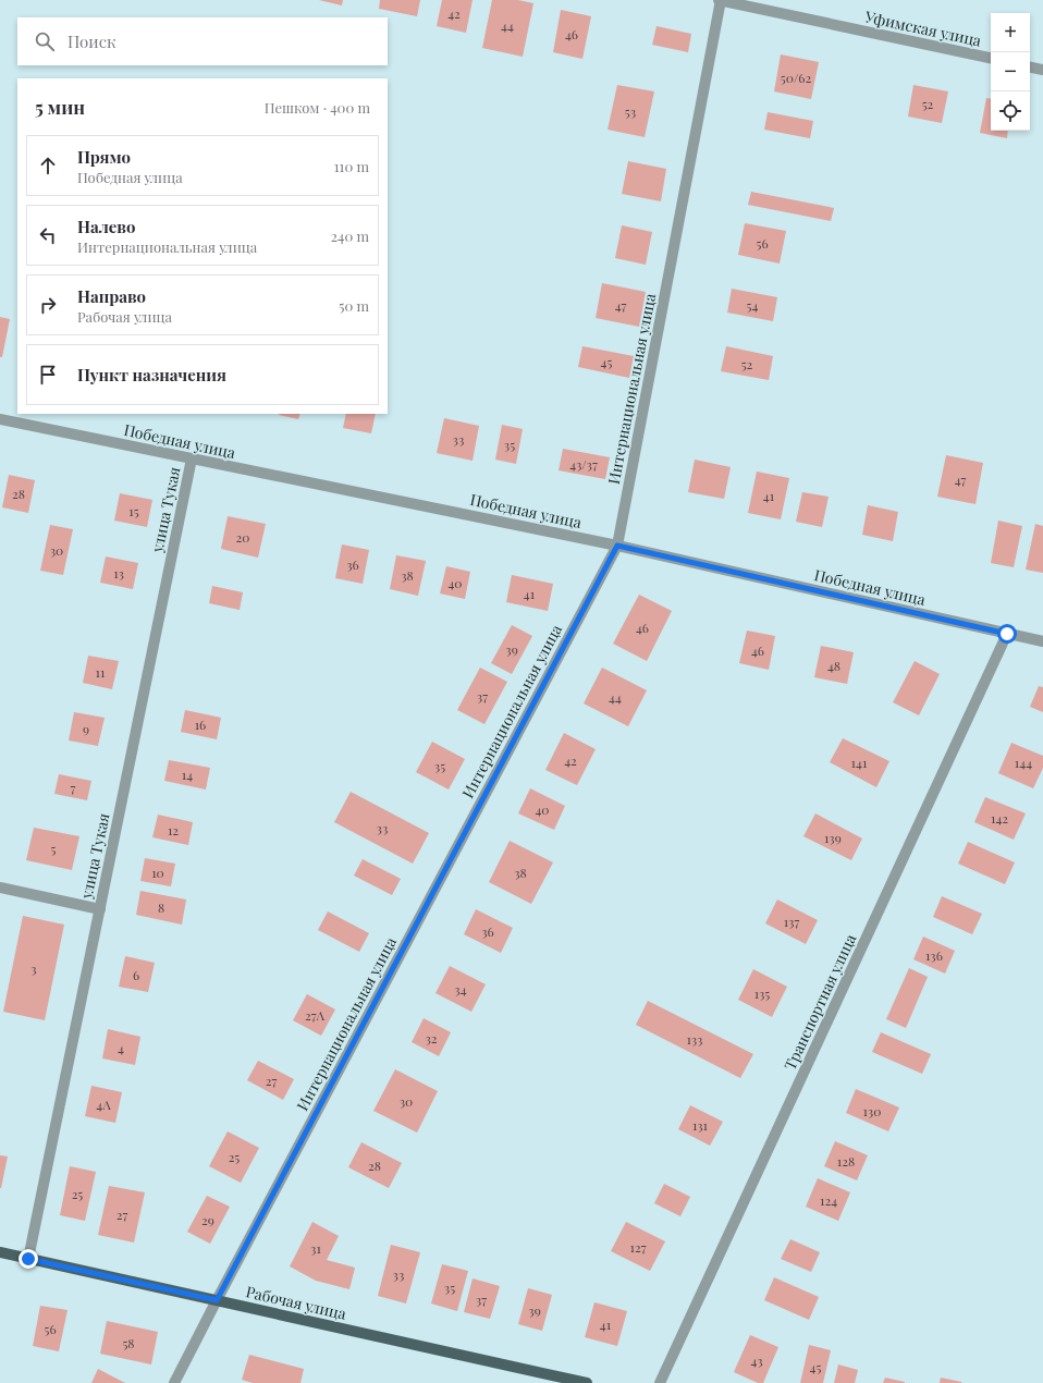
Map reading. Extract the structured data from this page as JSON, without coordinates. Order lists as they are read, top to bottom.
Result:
{
  "streets": {
    "main road": ["Рабочая улица"],
    "street": [
      "Уфимская улица",
      "Интернациональная улица",
      "Победная улица",
      "улица Тукая",
      "Транспортная улица"
    ]
  },
  "crossings": [
    ["Уфимская улица", "Интернациональная улица"],
    ["Интернациональная улица", "Победная улица"],
    ["Интернациональная улица", "Рабочая улица"],
    ["Победная улица", "улица Тукая"],
    ["Победная улица", "Транспортная улица"],
    ["улица Тукая", "Рабочая улица"]
  ],
  "house_numbers": [
    "42",
    "44",
    "46",
    "50/62",
    "52",
    "53",
    "56",
    "47",
    "54",
    "45",
    "52",
    "33",
    "35",
    "43/37",
    "47",
    "28",
    "41",
    "15",
    "20",
    "30",
    "36",
    "13",
    "38",
    "40",
    "41",
    "46",
    "39",
    "46",
    "48",
    "11",
    "37",
    "44",
    "16",
    "9",
    "42",
    "141",
    "144",
    "35",
    "14",
    "7",
    "40",
    "142",
    "33",
    "12",
    "139",
    "5",
    "10",
    "38",
    "8",
    "137",
    "36",
    "136",
    "3",
    "6",
    "34",
    "135",
    "27А",
    "32",
    "133",
    "4",
    "27",
    "30",
    "4А",
    "130",
    "131",
    "25",
    "128",
    "28",
    "25",
    "124",
    "27",
    "29",
    "127",
    "31",
    "33",
    "35",
    "37",
    "39",
    "41",
    "56",
    "58",
    "43",
    "45"
  ],
  "page": {
    "map_buttons": ["+", "−"],
    "search": "Поиск",
    "heading": ["5 мин", "Пешком · 400 m"],
    "list": [
      ["Прямо", "Победная улица", "110 m"],
      ["Налево", "Интернациональная улица", "240 m"],
      ["Направо", "Рабочая улица", "50 m"],
      "Пункт назначения"
    ]
  }
}
